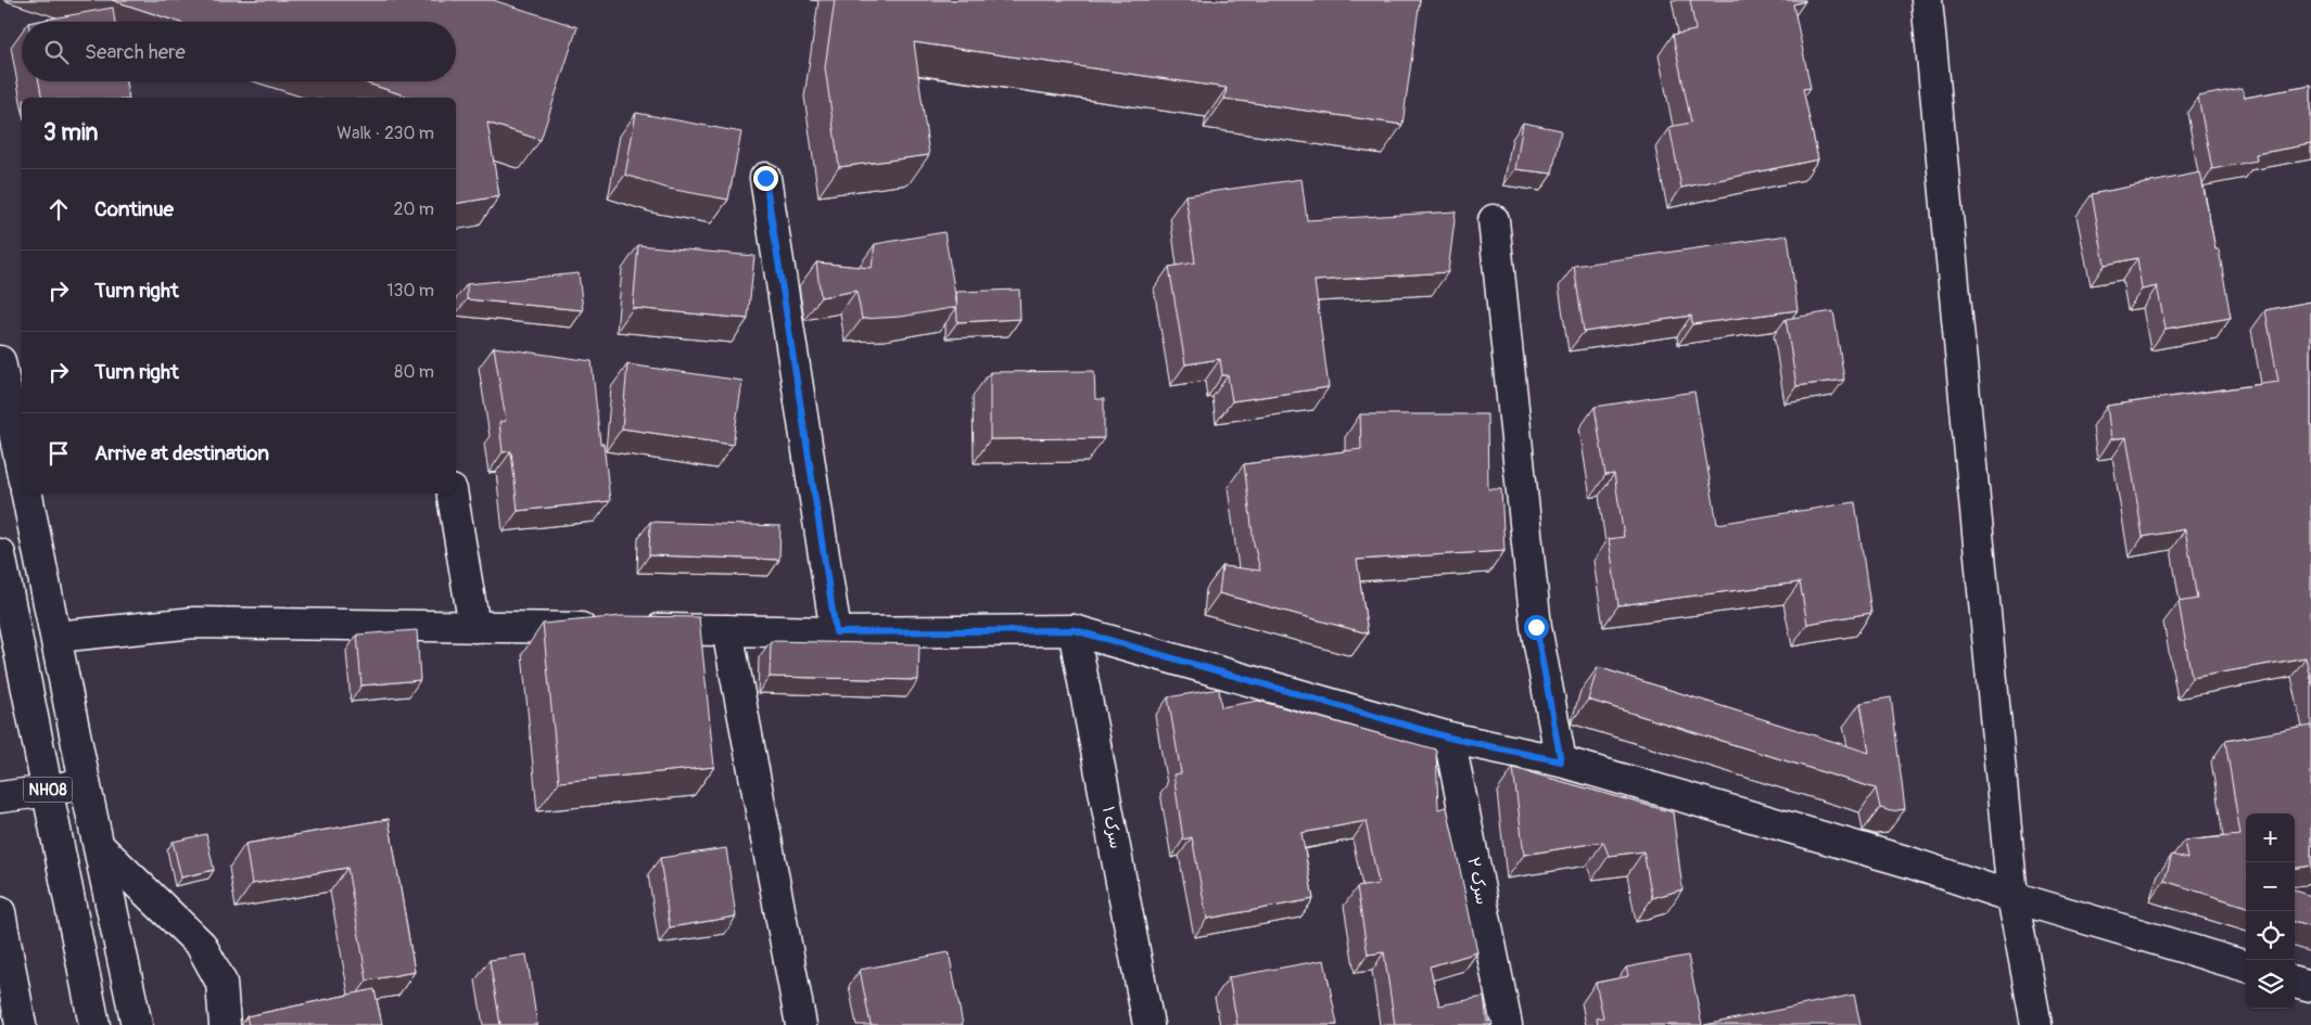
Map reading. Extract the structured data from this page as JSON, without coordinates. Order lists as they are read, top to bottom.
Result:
{
  "streets": {
    "main road": ["NH08", "سرک ۱", "سرک ۲"]
  },
  "page": {
    "search": "Search here",
    "heading": ["3 min", "Walk · 230 m"],
    "list": [
      ["Continue", "20 m"],
      ["Turn right", "130 m"],
      ["Turn right", "80 m"],
      "Arrive at destination"
    ],
    "map_buttons": ["+", "−"]
  }
}
